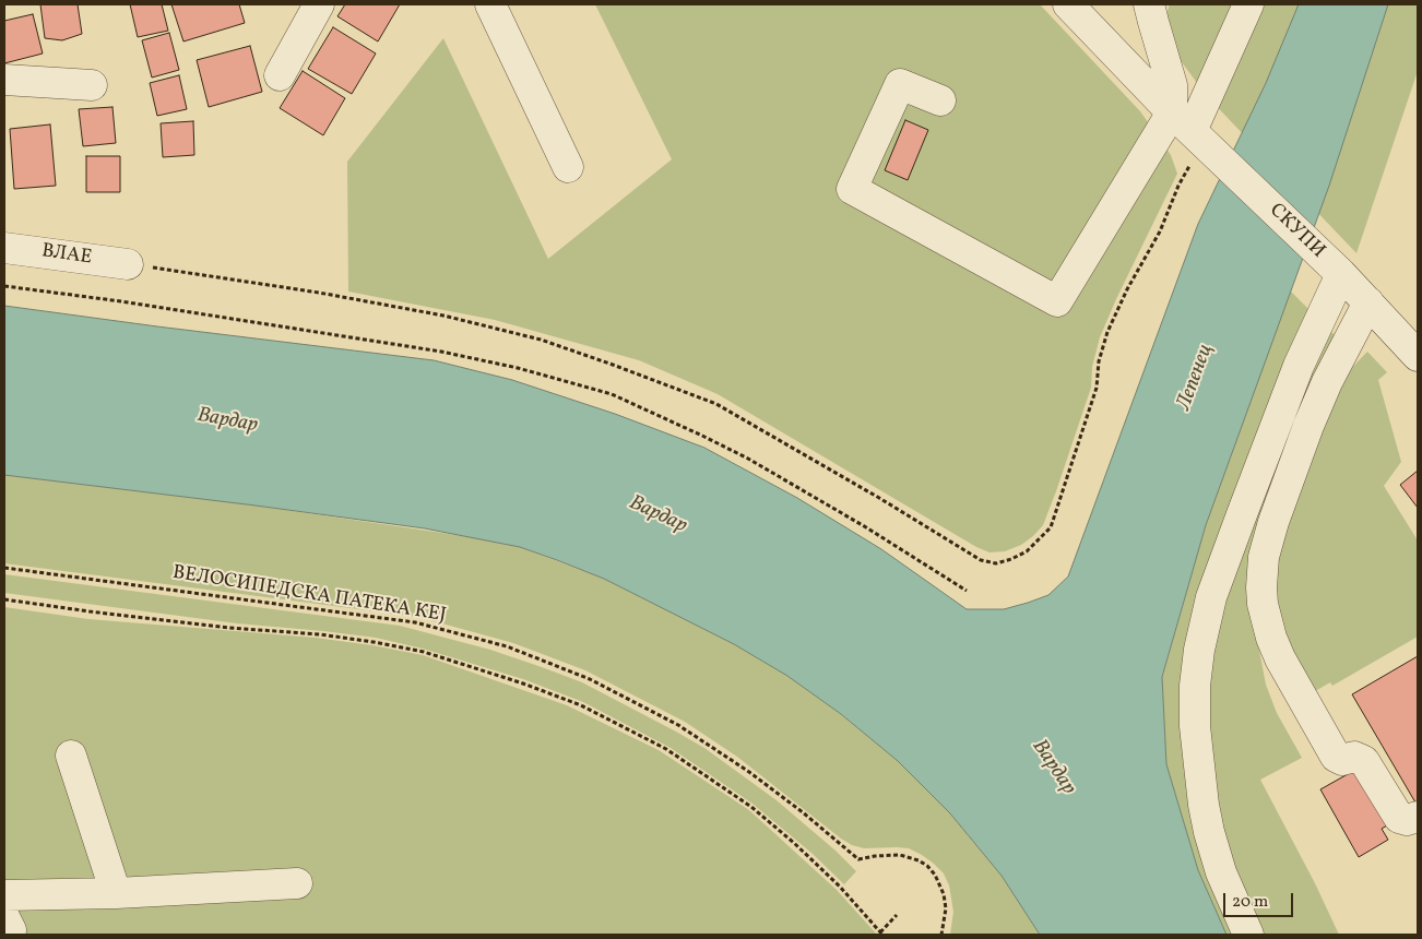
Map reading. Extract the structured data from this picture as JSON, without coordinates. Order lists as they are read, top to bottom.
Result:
{
  "streets": {
    "street": ["СКУПИ", "ВЛАЕ"],
    "path": ["ВЕЛОСИПЕДСКА ПАТЕКА КЕЈ"]
  },
  "water": ["Лепенец", "Вардар"],
  "scale_bar": "20 m"
}
